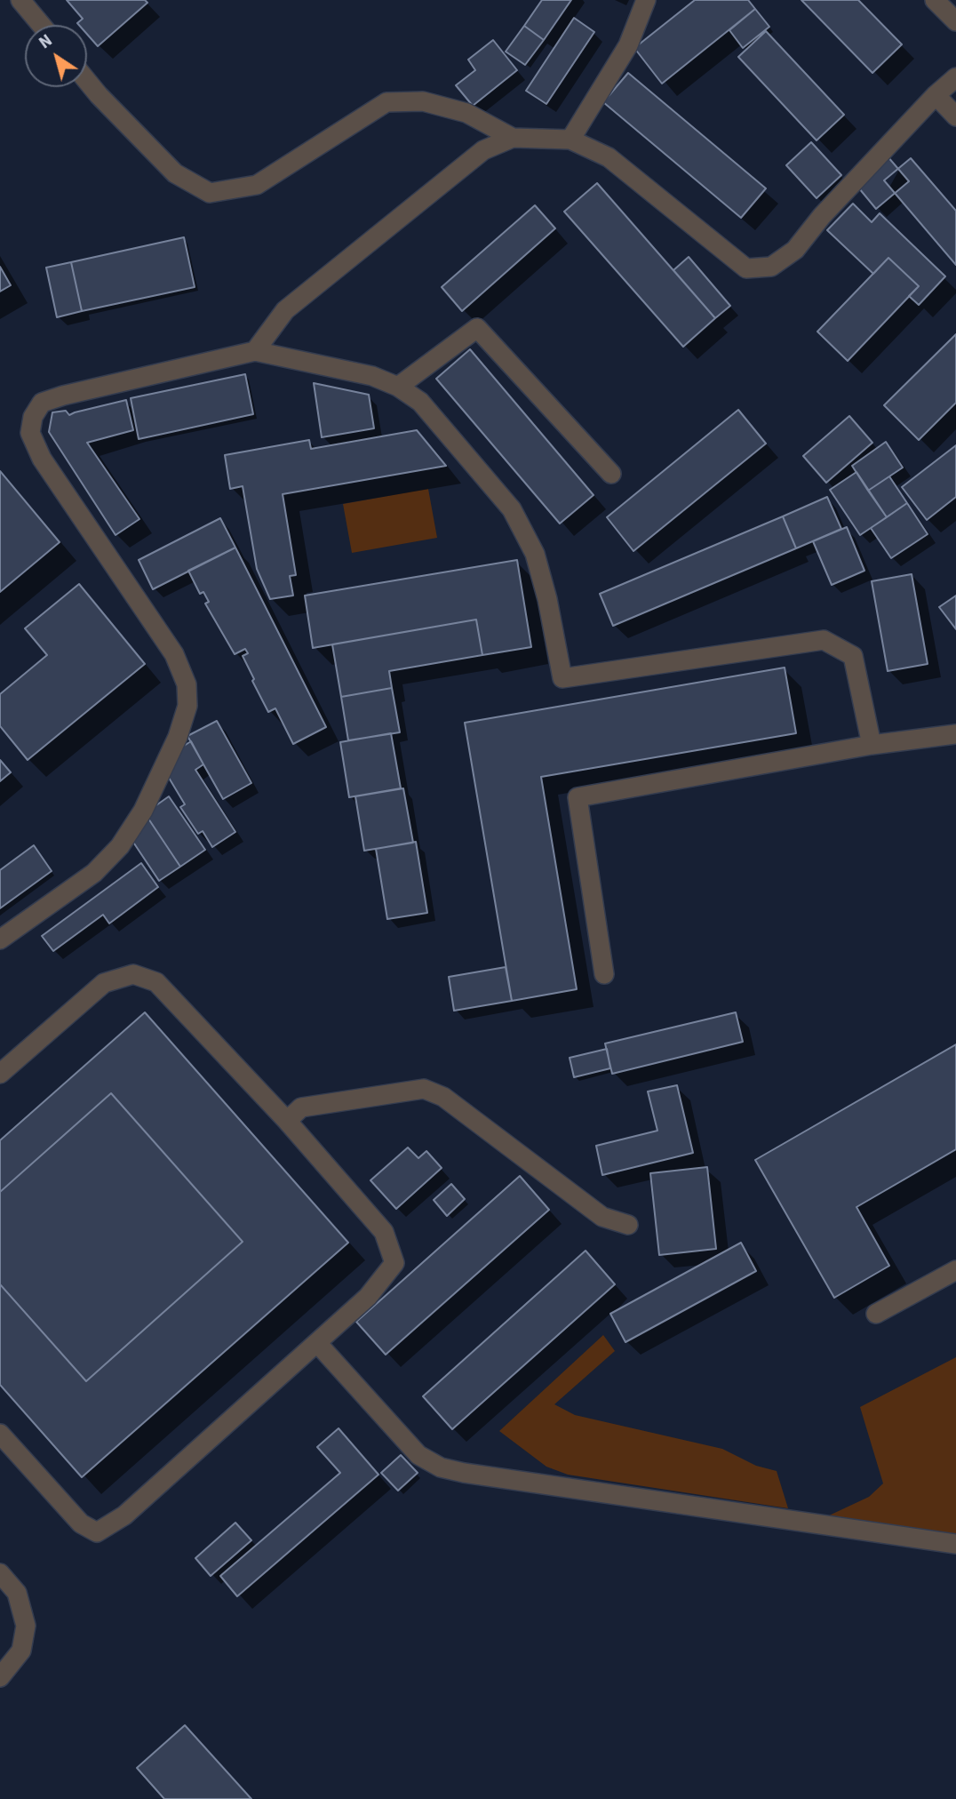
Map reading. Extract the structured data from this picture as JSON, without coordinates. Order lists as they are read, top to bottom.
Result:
{
  "north": "top left"
}
